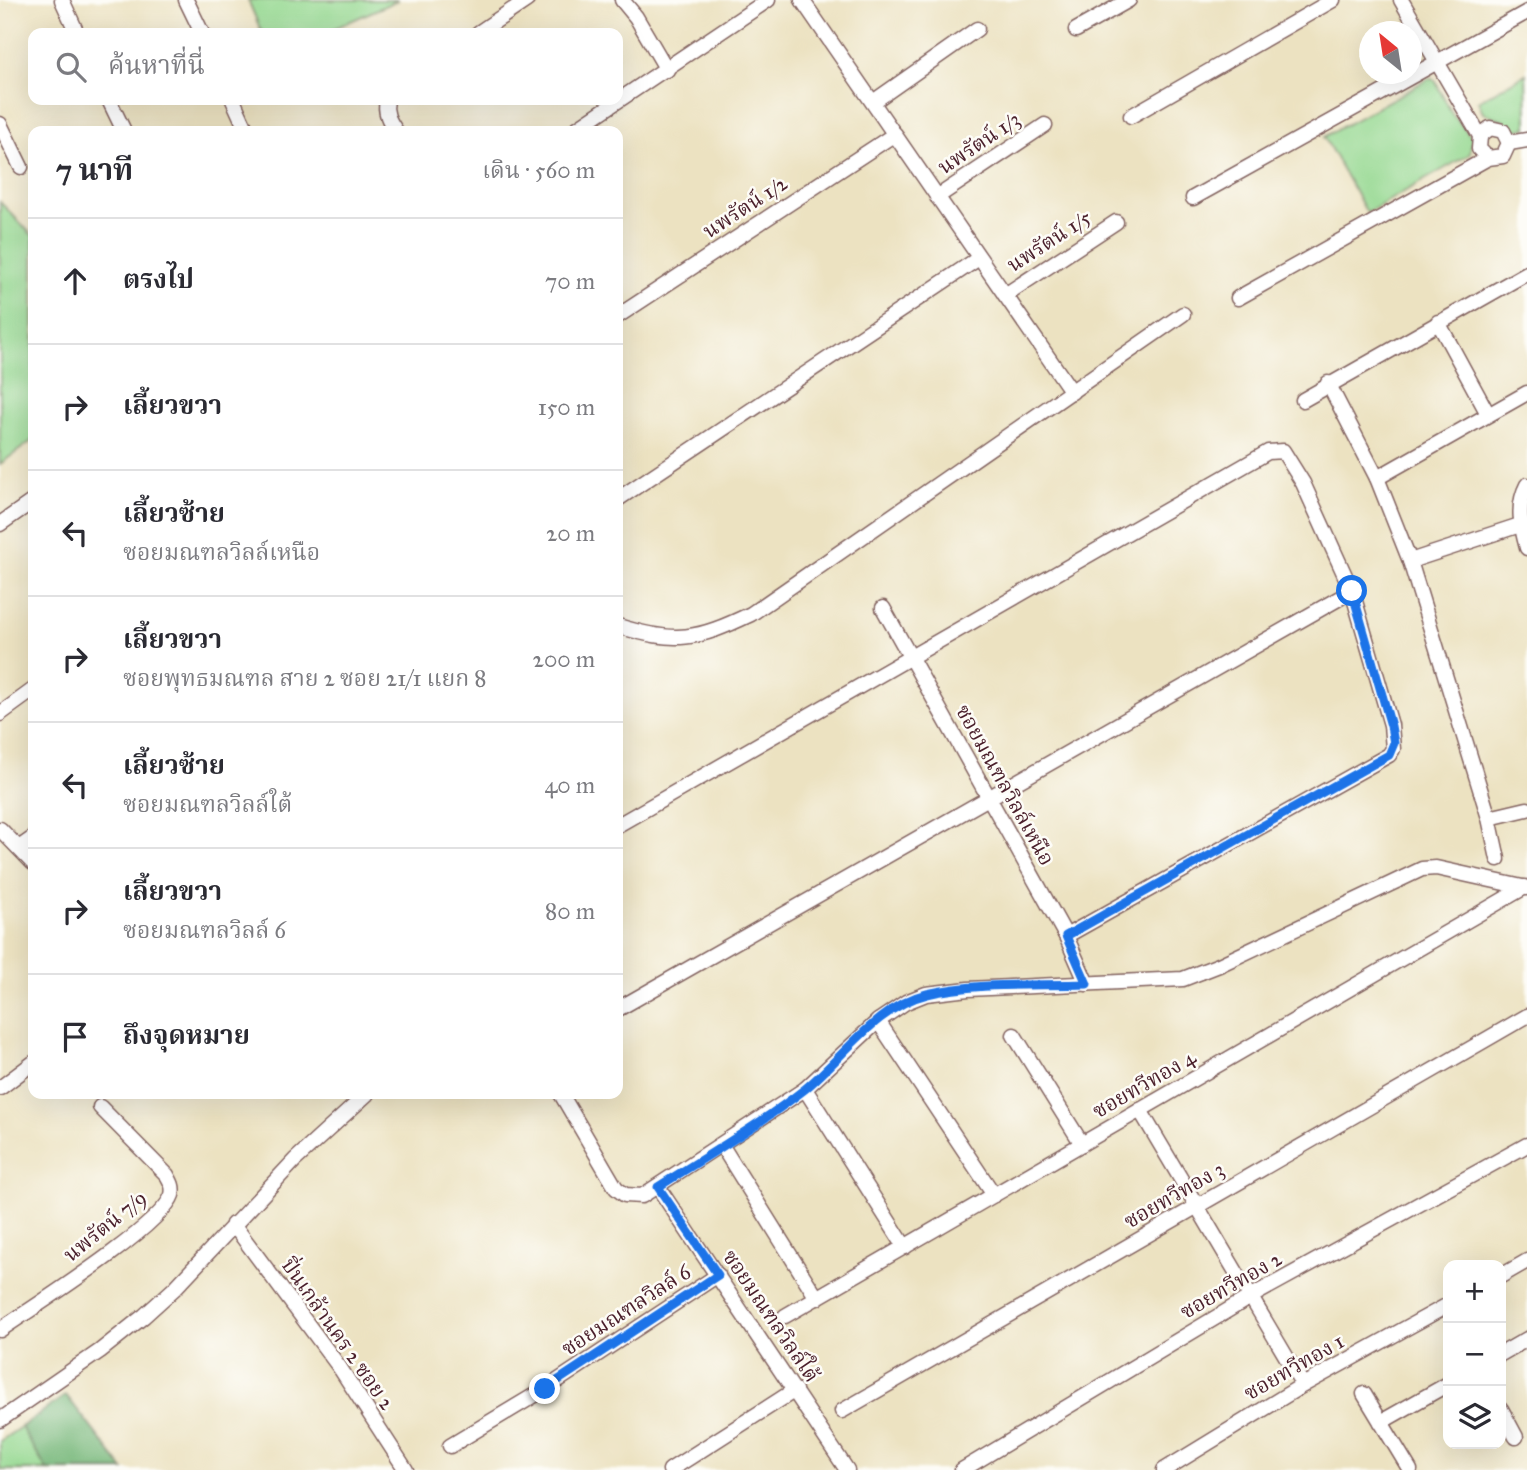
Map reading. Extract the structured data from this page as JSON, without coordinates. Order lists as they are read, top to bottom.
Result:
{
  "streets": {
    "street": [
      "นพรัตน์ 1/3",
      "นพรัตน์ 1/2",
      "นพรัตน์ 1/5",
      "ซอยมณฑลวิลล์เหนือ",
      "ซอยทวีทอง 4",
      "ซอยทวีทอง 3",
      "นพรัตน์ 7/9",
      "ซอยทวีทอง 2",
      "ซอยมณฑลวิลล์ 6",
      "ซอยมณฑลวิลล์ใต้",
      "ปิ่นเกล้านคร 2 ซอย 2",
      "ซอยทวีทอง 1"
    ]
  },
  "crossings": [
    ["ซอยมณฑลวิลล์ 6", "ซอยมณฑลวิลล์ใต้"]
  ],
  "north": "top left",
  "page": {
    "search": "ค้นหาที่นี่",
    "heading": ["7 นาที", "เดิน · 560 m"],
    "list": [
      ["ตรงไป", "70 m"],
      ["เลี้ยวขวา", "150 m"],
      ["เลี้ยวซ้าย", "ซอยมณฑลวิลล์เหนือ", "20 m"],
      ["เลี้ยวขวา", "ซอยพุทธมณฑล สาย 2 ซอย 21/1 แยก 8", "200 m"],
      ["เลี้ยวซ้าย", "ซอยมณฑลวิลล์ใต้", "40 m"],
      ["เลี้ยวขวา", "ซอยมณฑลวิลล์ 6", "80 m"],
      "ถึงจุดหมาย"
    ],
    "map_buttons": ["+", "−"]
  }
}
